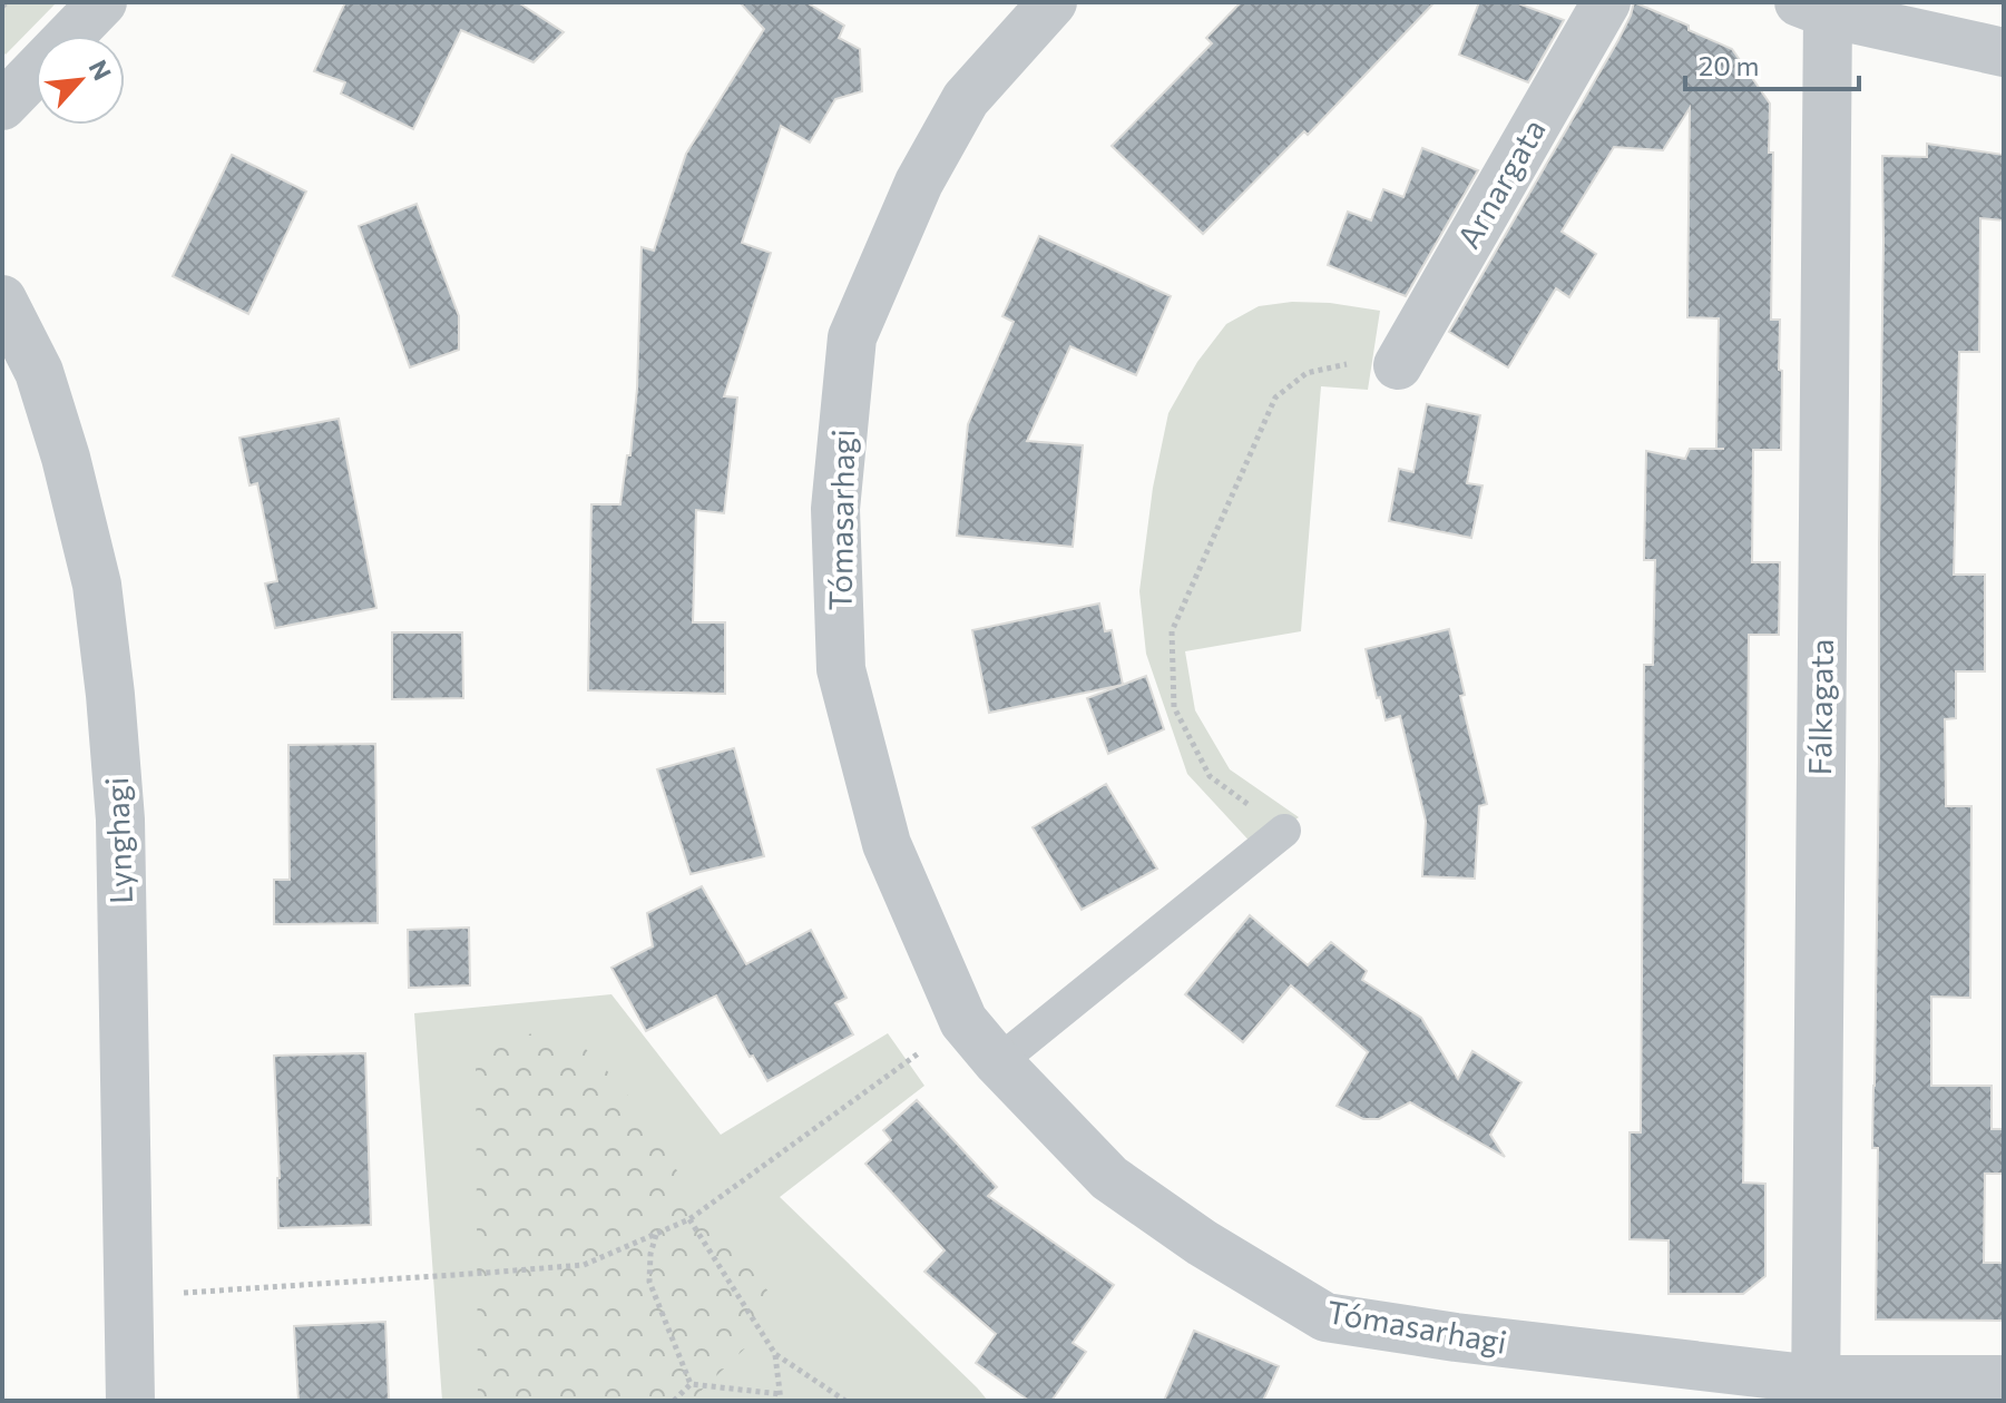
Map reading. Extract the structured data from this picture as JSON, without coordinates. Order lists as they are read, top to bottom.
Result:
{
  "streets": {
    "street": [
      "Arnargata",
      "Tómasarhagi",
      "Fálkagata",
      "Lynghagi"
    ]
  },
  "crossings": [
    ["Tómasarhagi", "Fálkagata"]
  ],
  "scale_bar": "20 m",
  "north": "top right"
}
